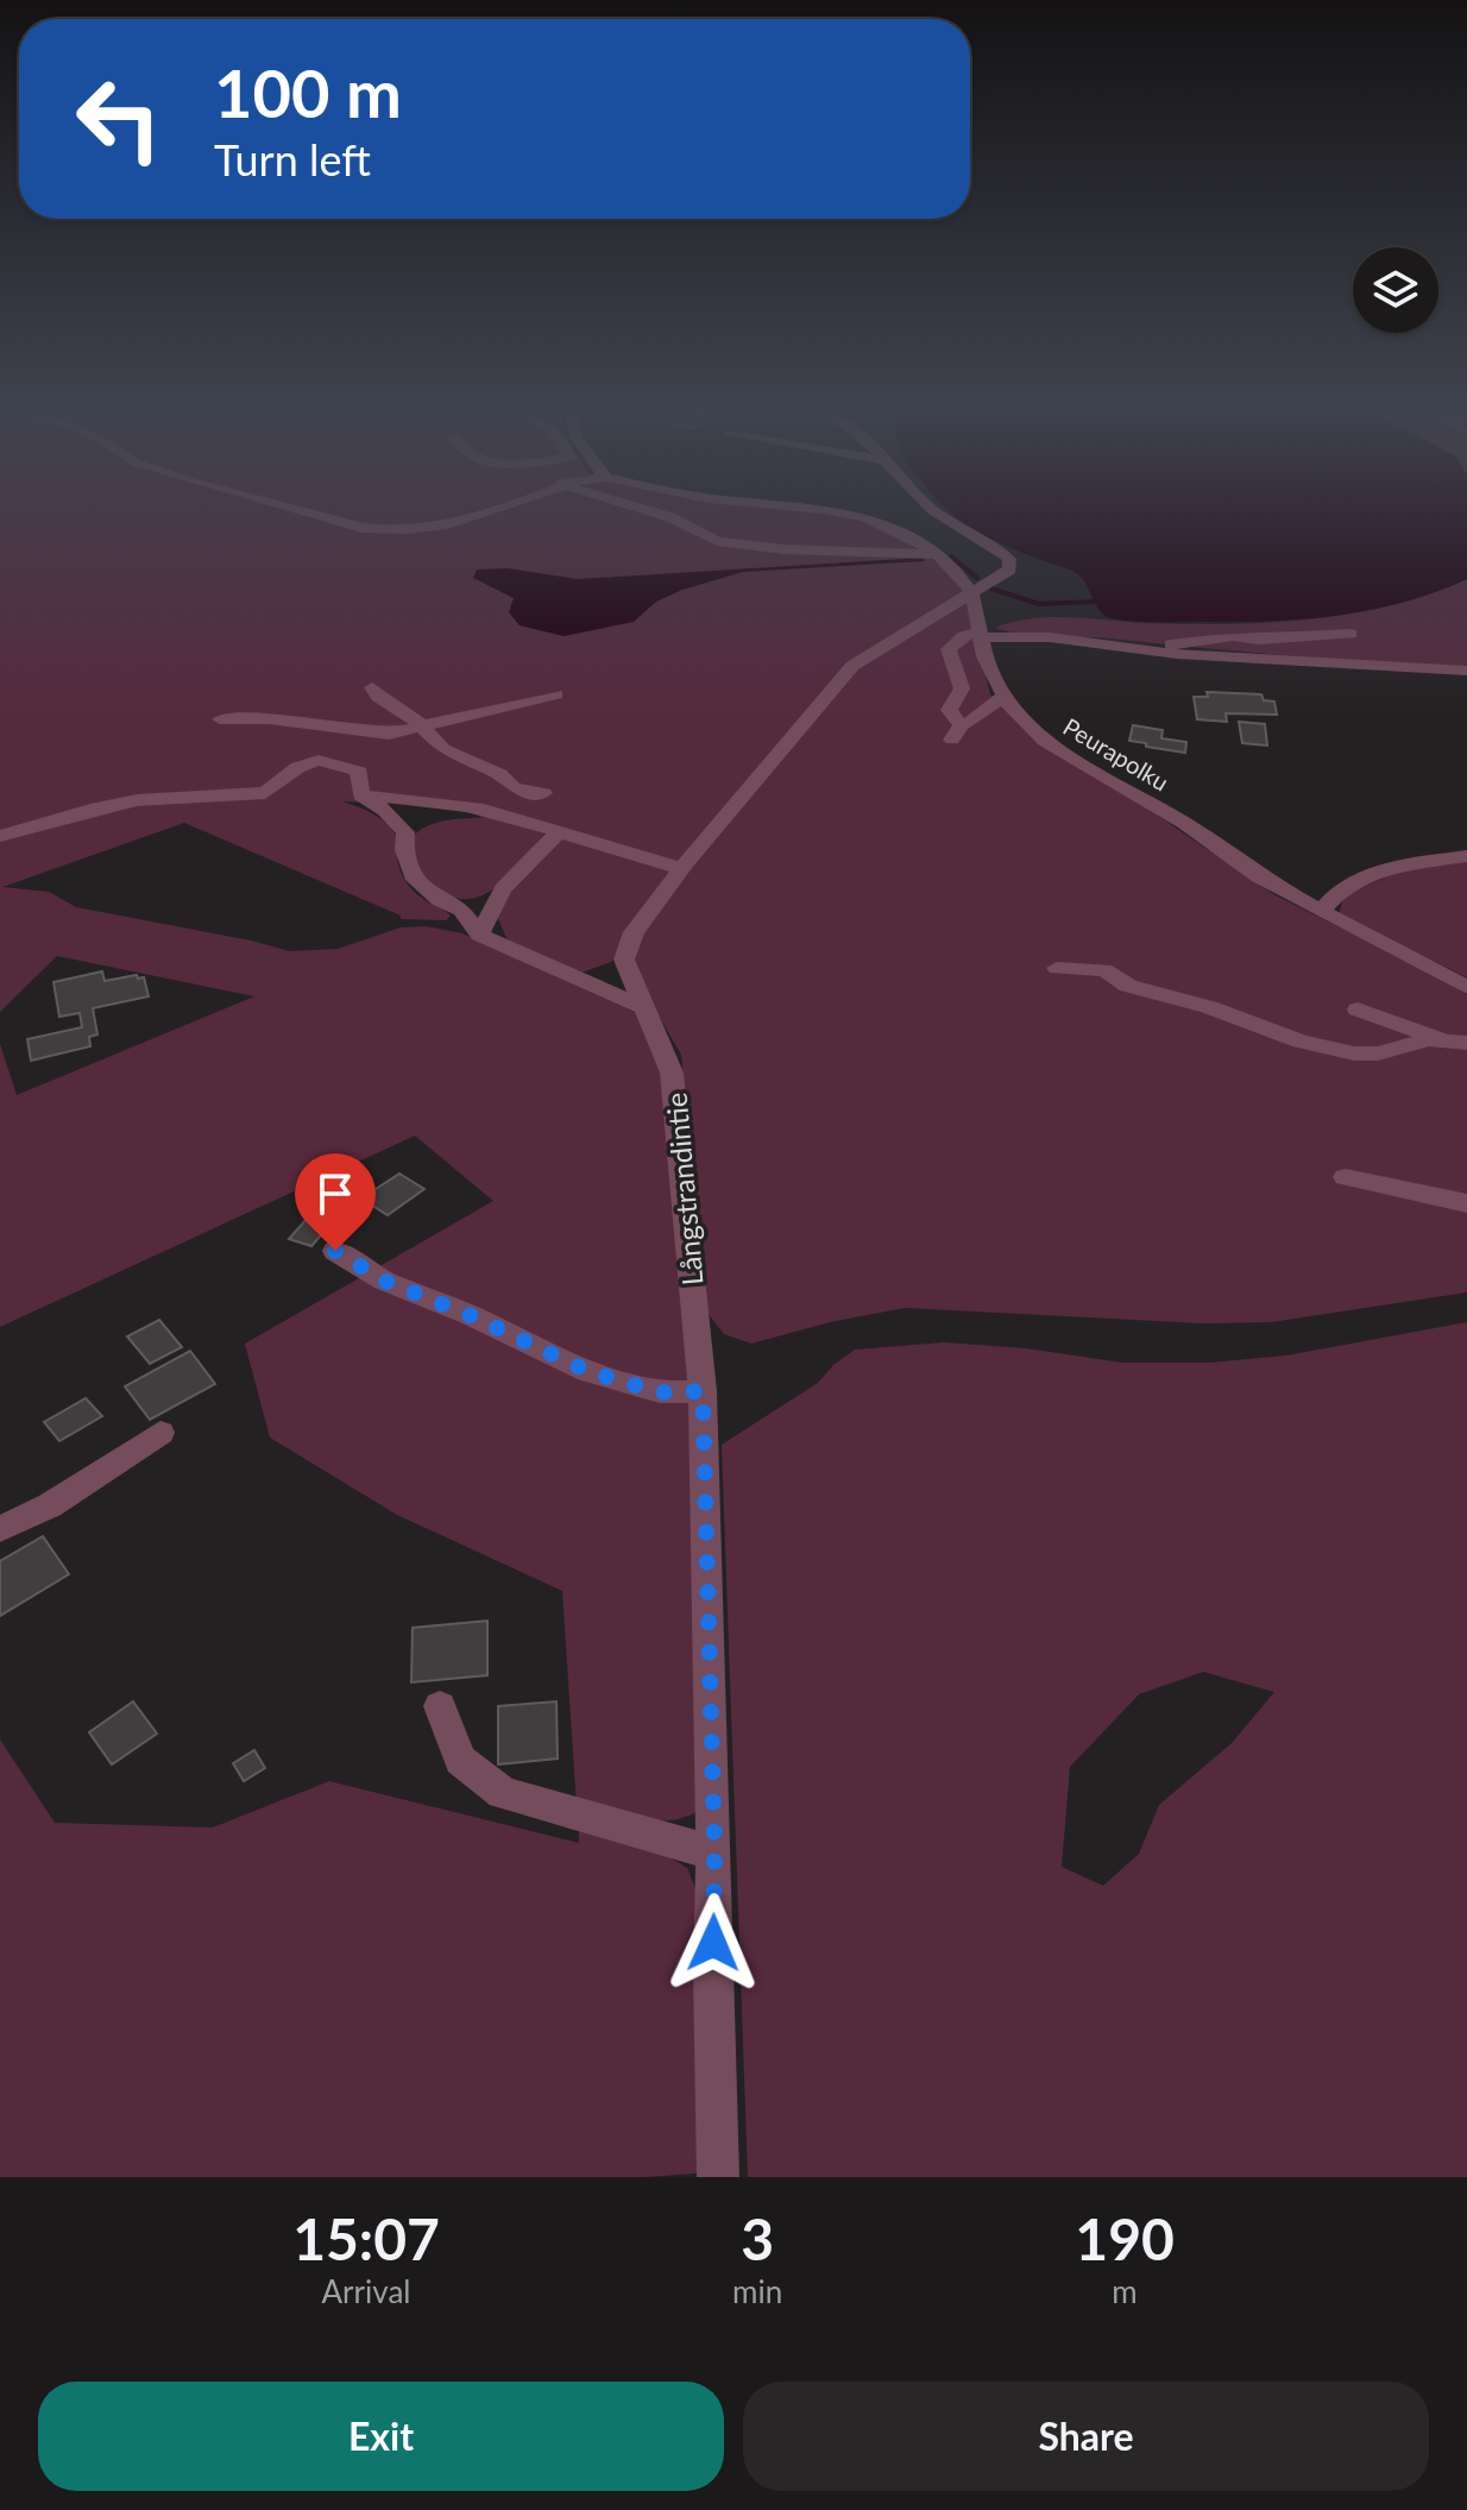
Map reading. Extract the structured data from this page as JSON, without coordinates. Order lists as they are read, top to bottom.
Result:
{
  "streets": {
    "street": ["Peurapolku", "Långstrandintie"]
  },
  "page": {
    "turn": ["100 m", "Turn left"],
    "eta": [
      "15:07",
      "Arrival",
      "3",
      "min",
      "190",
      "m"
    ],
    "buttons": ["Exit", "Share"]
  }
}
